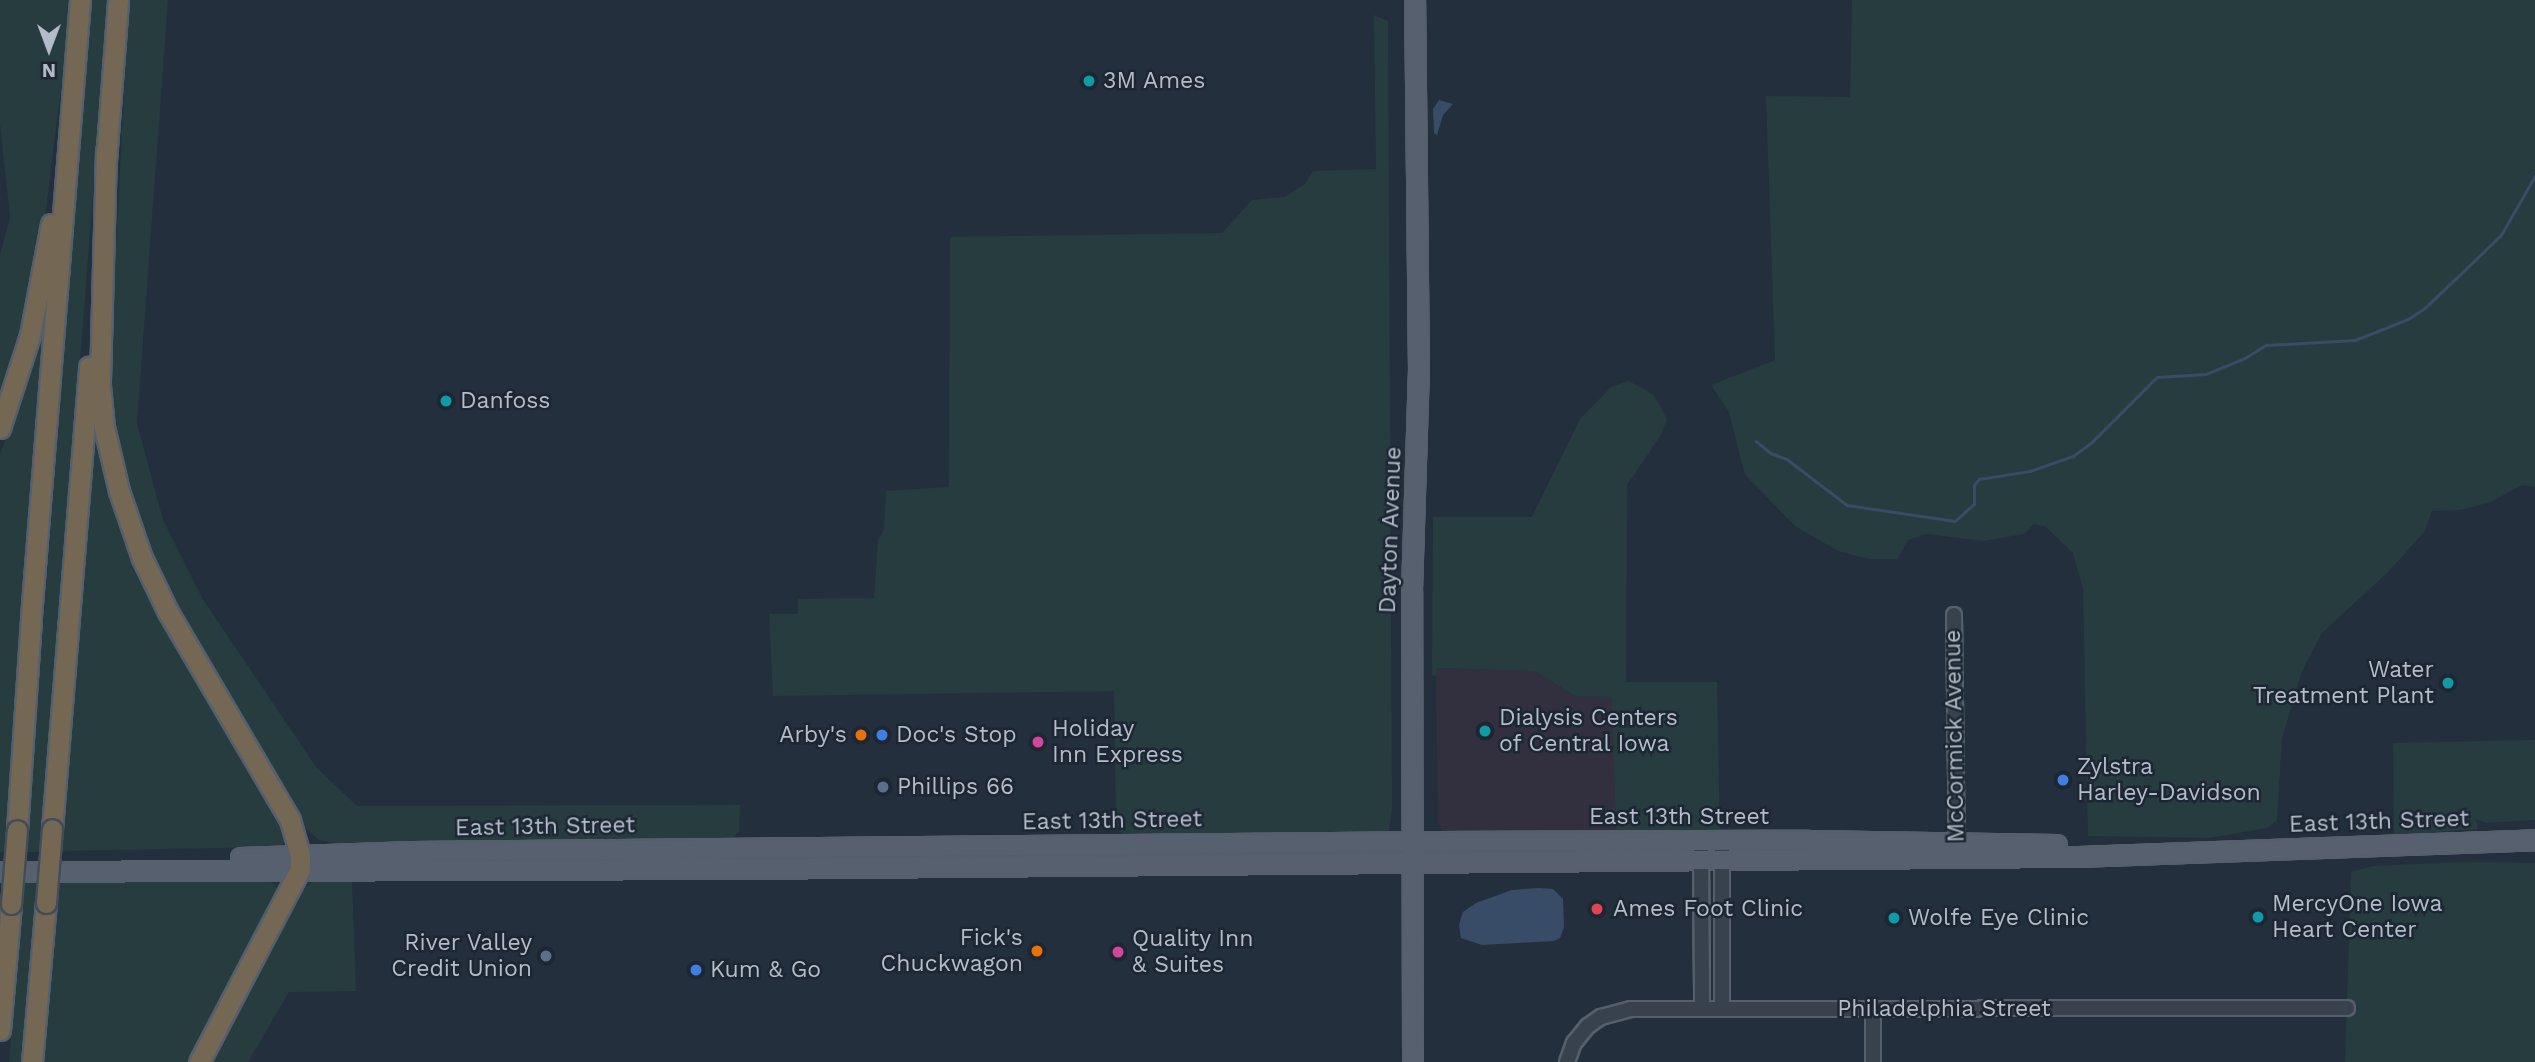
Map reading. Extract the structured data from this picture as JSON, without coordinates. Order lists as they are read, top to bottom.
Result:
{
  "streets": {
    "main road": ["Dayton Avenue", "East 13th Street"],
    "street": ["McCormick Avenue", "Philadelphia Street"]
  },
  "crossings": [
    ["Dayton Avenue", "East 13th Street"],
    ["McCormick Avenue", "East 13th Street"]
  ],
  "places": [
    "3M Ames",
    "Danfoss",
    "Water Treatment Plant",
    "Dialysis Centers of Central Iowa",
    "Arby's",
    "Doc's Stop",
    "Holiday Inn Express",
    "Zylstra Harley-Davidson",
    "Phillips 66",
    "Ames Foot Clinic",
    "MercyOne Iowa Heart Center",
    "Wolfe Eye Clinic",
    "Fick's Chuckwagon",
    "Quality Inn & Suites",
    "River Valley Credit Union",
    "Kum & Go"
  ],
  "north": "bottom"
}
